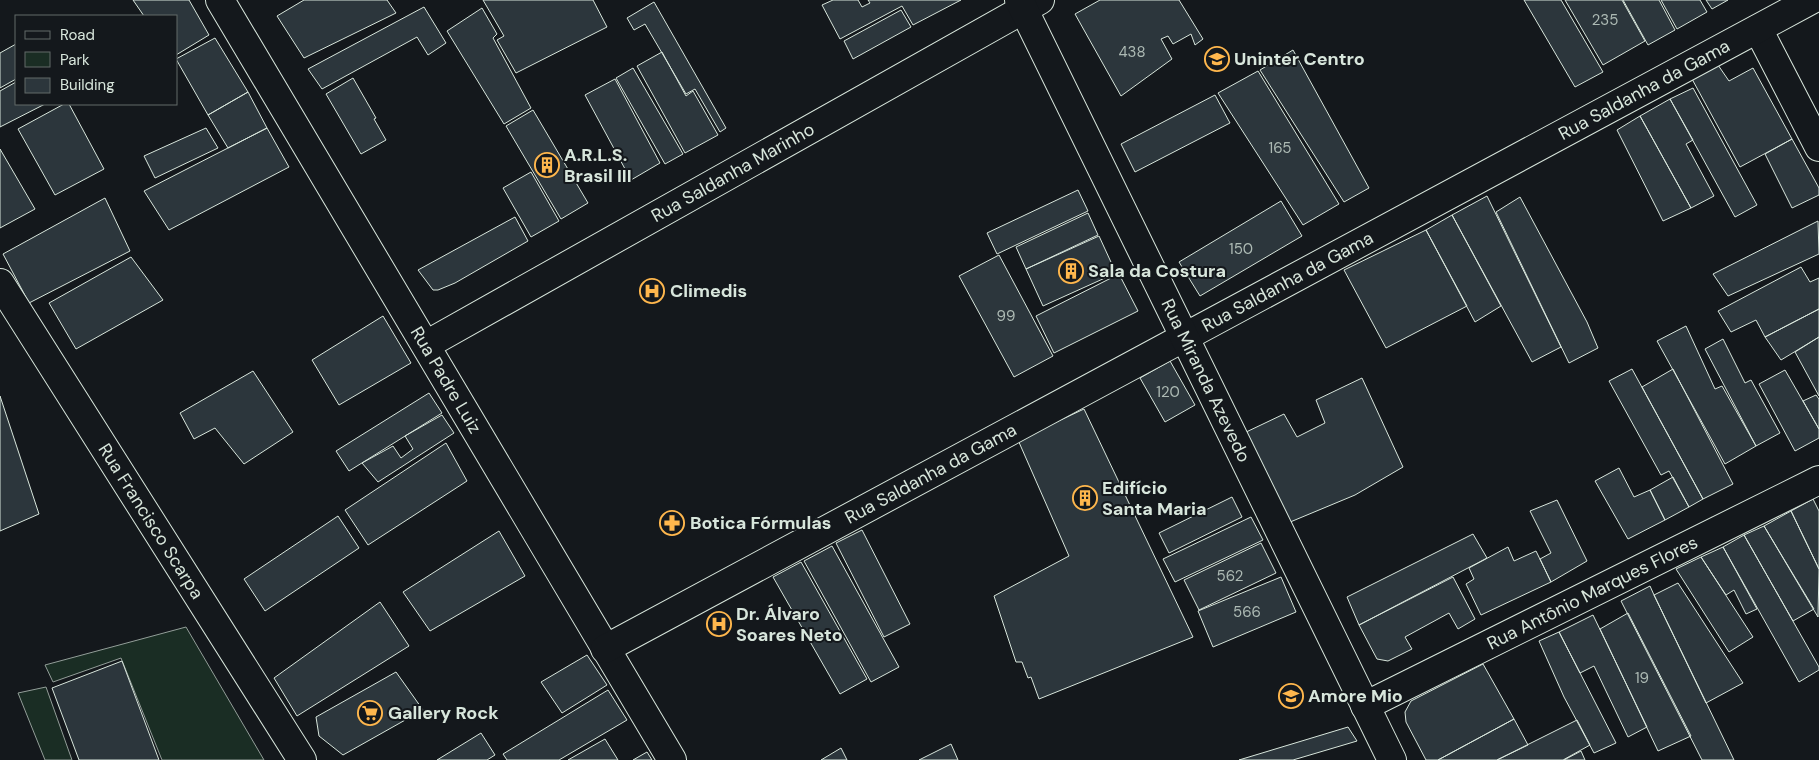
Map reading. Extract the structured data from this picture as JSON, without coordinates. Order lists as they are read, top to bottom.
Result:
{
  "streets": {
    "street": [
      "Rua Saldanha da Gama",
      "Rua Saldanha Marinho",
      "Rua Padre Luiz",
      "Rua Miranda Azevedo",
      "Rua Francisco Scarpa",
      "Rua Antônio Marques Flores"
    ]
  },
  "crossings": [
    ["Rua Saldanha da Gama", "Rua Padre Luiz"],
    ["Rua Saldanha da Gama", "Rua Miranda Azevedo"],
    ["Rua Saldanha Marinho", "Rua Padre Luiz"],
    ["Rua Saldanha Marinho", "Rua Miranda Azevedo"],
    ["Rua Miranda Azevedo", "Rua Antônio Marques Flores"]
  ],
  "places": {
    "school or university": ["Uninter Centro", "Amore Mio"],
    "building": ["A.R.L.S. Brasil III", "Sala da Costura", "Edifício Santa Maria"],
    "hospital": ["Climedis", "Dr. Álvaro Soares Neto"],
    "pharmacy": ["Botica Fórmulas"],
    "supermarket": ["Gallery Rock"]
  },
  "house_numbers": [
    "235",
    "438",
    "165",
    "150",
    "99",
    "120",
    "562",
    "566",
    "19"
  ],
  "legend": ["Road", "Park", "Building"]
}
